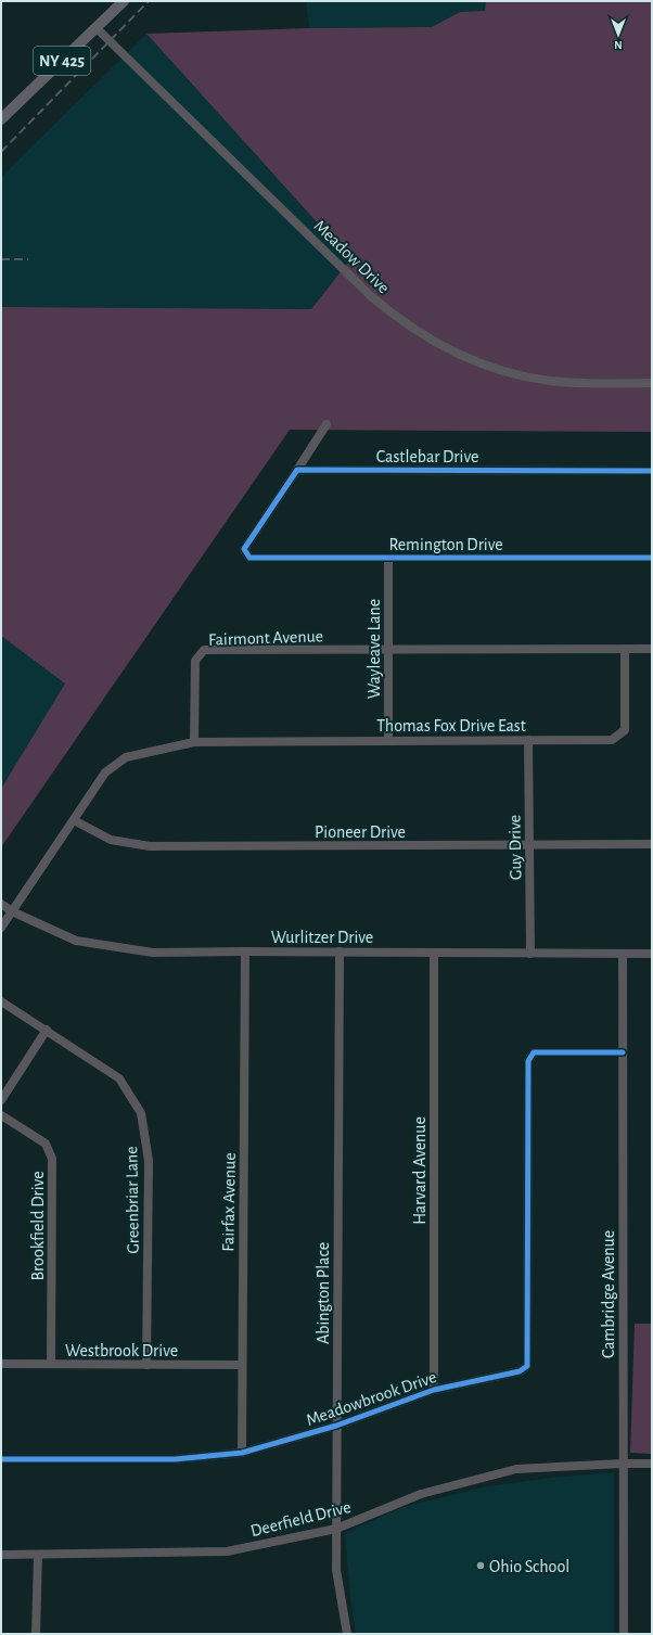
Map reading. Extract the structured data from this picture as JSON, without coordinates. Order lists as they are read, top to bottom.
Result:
{
  "streets": {
    "main road": ["NY 425"],
    "street": [
      "Meadow Drive",
      "Castlebar Drive",
      "Remington Drive",
      "Fairmont Avenue",
      "Wayleave Lane",
      "Thomas Fox Drive East",
      "Pioneer Drive",
      "Guy Drive",
      "Wurlitzer Drive",
      "Harvard Avenue",
      "Greenbriar Lane",
      "Fairfax Avenue",
      "Brookfield Drive",
      "Abington Place",
      "Cambridge Avenue",
      "Westbrook Drive",
      "Meadowbrook Drive",
      "Deerfield Drive"
    ]
  },
  "crossings": [
    ["NY 425", "Meadow Drive"],
    ["Castlebar Drive", "Remington Drive"],
    ["Remington Drive", "Wayleave Lane"],
    ["Fairmont Avenue", "Wayleave Lane"],
    ["Fairmont Avenue", "Thomas Fox Drive East"],
    ["Wayleave Lane", "Thomas Fox Drive East"],
    ["Thomas Fox Drive East", "Guy Drive"],
    ["Pioneer Drive", "Guy Drive"],
    ["Guy Drive", "Wurlitzer Drive"],
    ["Wurlitzer Drive", "Harvard Avenue"],
    ["Wurlitzer Drive", "Fairfax Avenue"],
    ["Wurlitzer Drive", "Abington Place"],
    ["Wurlitzer Drive", "Cambridge Avenue"],
    ["Harvard Avenue", "Meadowbrook Drive"],
    ["Greenbriar Lane", "Westbrook Drive"],
    ["Fairfax Avenue", "Westbrook Drive"],
    ["Fairfax Avenue", "Meadowbrook Drive"],
    ["Brookfield Drive", "Westbrook Drive"],
    ["Abington Place", "Meadowbrook Drive"],
    ["Abington Place", "Deerfield Drive"],
    ["Cambridge Avenue", "Meadowbrook Drive"],
    ["Cambridge Avenue", "Deerfield Drive"]
  ],
  "places": ["Ohio School"],
  "north": "bottom"
}
